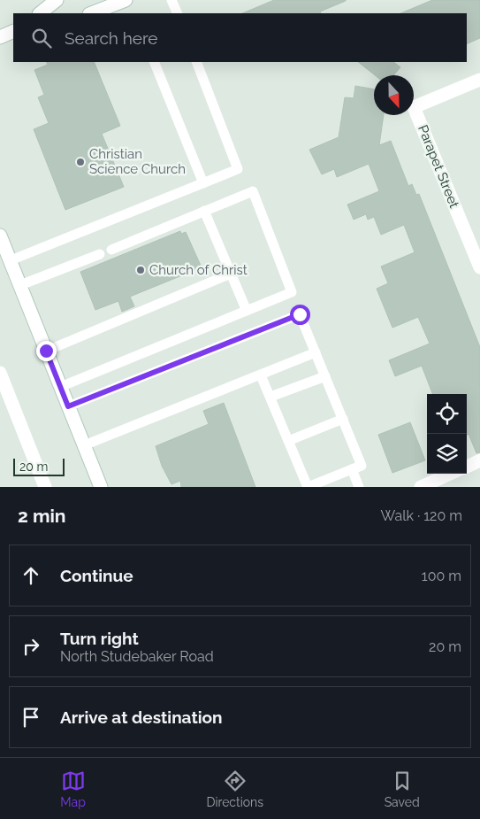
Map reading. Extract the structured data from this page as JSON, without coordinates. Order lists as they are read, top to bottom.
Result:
{
  "streets": {
    "street": ["Parapet Street"]
  },
  "places": ["Christian Science Church", "Church of Christ"],
  "scale_bar": "20 m",
  "north": "bottom",
  "page": {
    "search": "Search here",
    "scale": "20 m",
    "heading": ["2 min", "Walk · 120 m"],
    "list": [
      ["Continue", "100 m"],
      ["Turn right", "North Studebaker Road", "20 m"],
      "Arrive at destination"
    ],
    "nav": ["Map", "Directions", "Saved"]
  }
}
